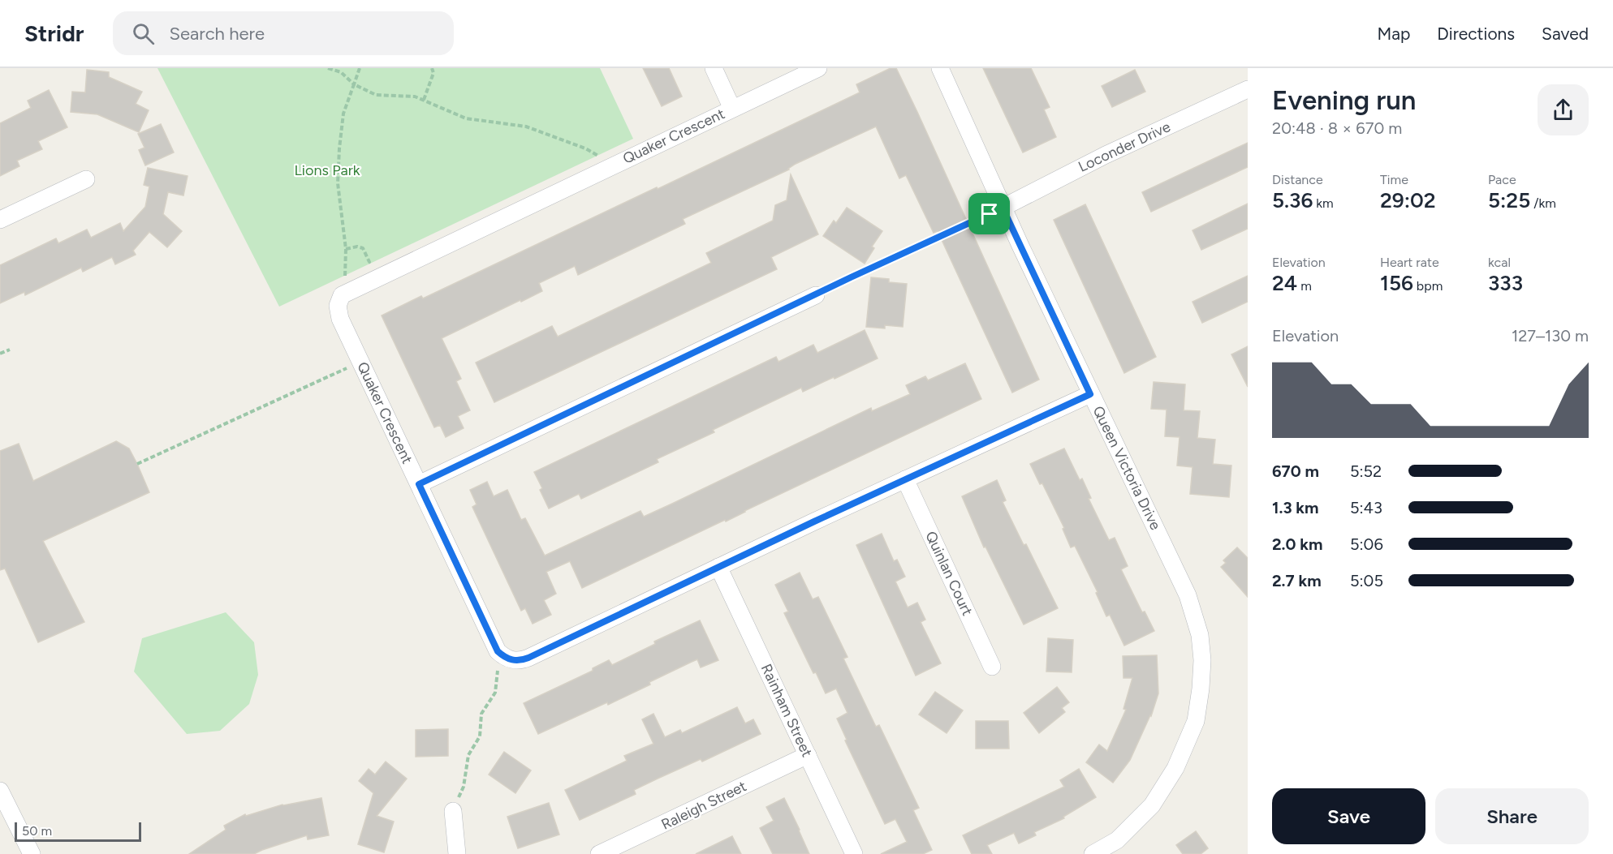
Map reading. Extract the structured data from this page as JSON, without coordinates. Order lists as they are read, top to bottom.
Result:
{
  "streets": {
    "street": [
      "Quaker Crescent",
      "Loconder Drive",
      "Queen Victoria Drive",
      "Quinlan Court",
      "Rainham Street",
      "Raleigh Street"
    ]
  },
  "crossings": [
    ["Loconder Drive", "Queen Victoria Drive"],
    ["Rainham Street", "Raleigh Street"]
  ],
  "parks": ["Lions Park"],
  "scale_bar": "50 m",
  "page": {
    "header": "Stridr",
    "search": "Search here",
    "nav": ["Map", "Directions", "Saved"],
    "heading": ["Evening run", "20:48 · 8 × 670 m"],
    "stats": [
      ["Distance", "5.36 km"],
      ["Time", "29:02"],
      ["Pace", "5:25 /km"],
      ["Elevation", "24 m"],
      ["Heart rate", "156 bpm"],
      ["kcal", "333"]
    ],
    "chart": ["Elevation", "127–130 m"],
    "list": [
      {
        "name": "670 m",
        "note": "5:52"
      },
      {
        "name": "1.3 km",
        "note": "5:43"
      },
      {
        "name": "2.0 km",
        "note": "5:06"
      },
      {
        "name": "2.7 km",
        "note": "5:05"
      }
    ],
    "buttons": ["Save", "Share"],
    "scale": "50 m"
  }
}
